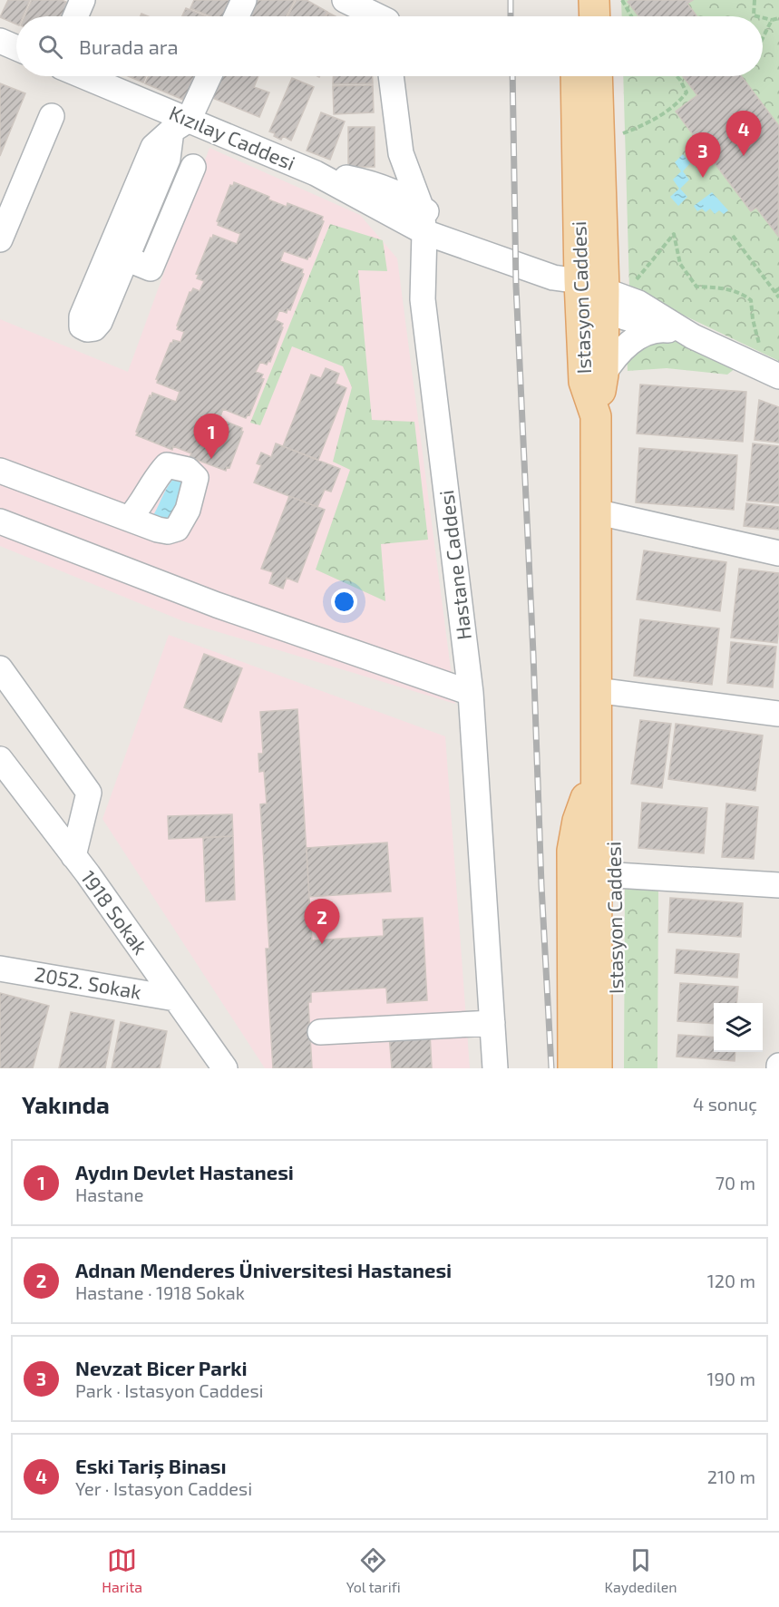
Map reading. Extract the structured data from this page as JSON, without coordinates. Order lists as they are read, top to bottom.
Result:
{
  "streets": {
    "main road": ["Istasyon Caddesi"],
    "street": [
      "Kızılay Caddesi",
      "Hastane Caddesi",
      "1918 Sokak",
      "2052. Sokak"
    ]
  },
  "crossings": [
    ["1918 Sokak", "2052. Sokak"]
  ],
  "page": {
    "search": "Burada ara",
    "pins": [
      "4",
      "3",
      "1",
      "2"
    ],
    "heading": ["Yakında", "4 sonuç"],
    "list": [
      {
        "mark": "1",
        "name": "Aydın Devlet Hastanesi",
        "note": "Hastane",
        "value": "70 m"
      },
      {
        "mark": "2",
        "name": "Adnan Menderes Üniversitesi Hastanesi",
        "note": "Hastane · 1918 Sokak",
        "value": "120 m"
      },
      {
        "mark": "3",
        "name": "Nevzat Bicer Parki",
        "note": "Park · Istasyon Caddesi",
        "value": "190 m"
      },
      {
        "mark": "4",
        "name": "Eski Tariş Binası",
        "note": "Yer · Istasyon Caddesi",
        "value": "210 m"
      }
    ],
    "nav": ["Harita", "Yol tarifi", "Kaydedilen"]
  }
}
